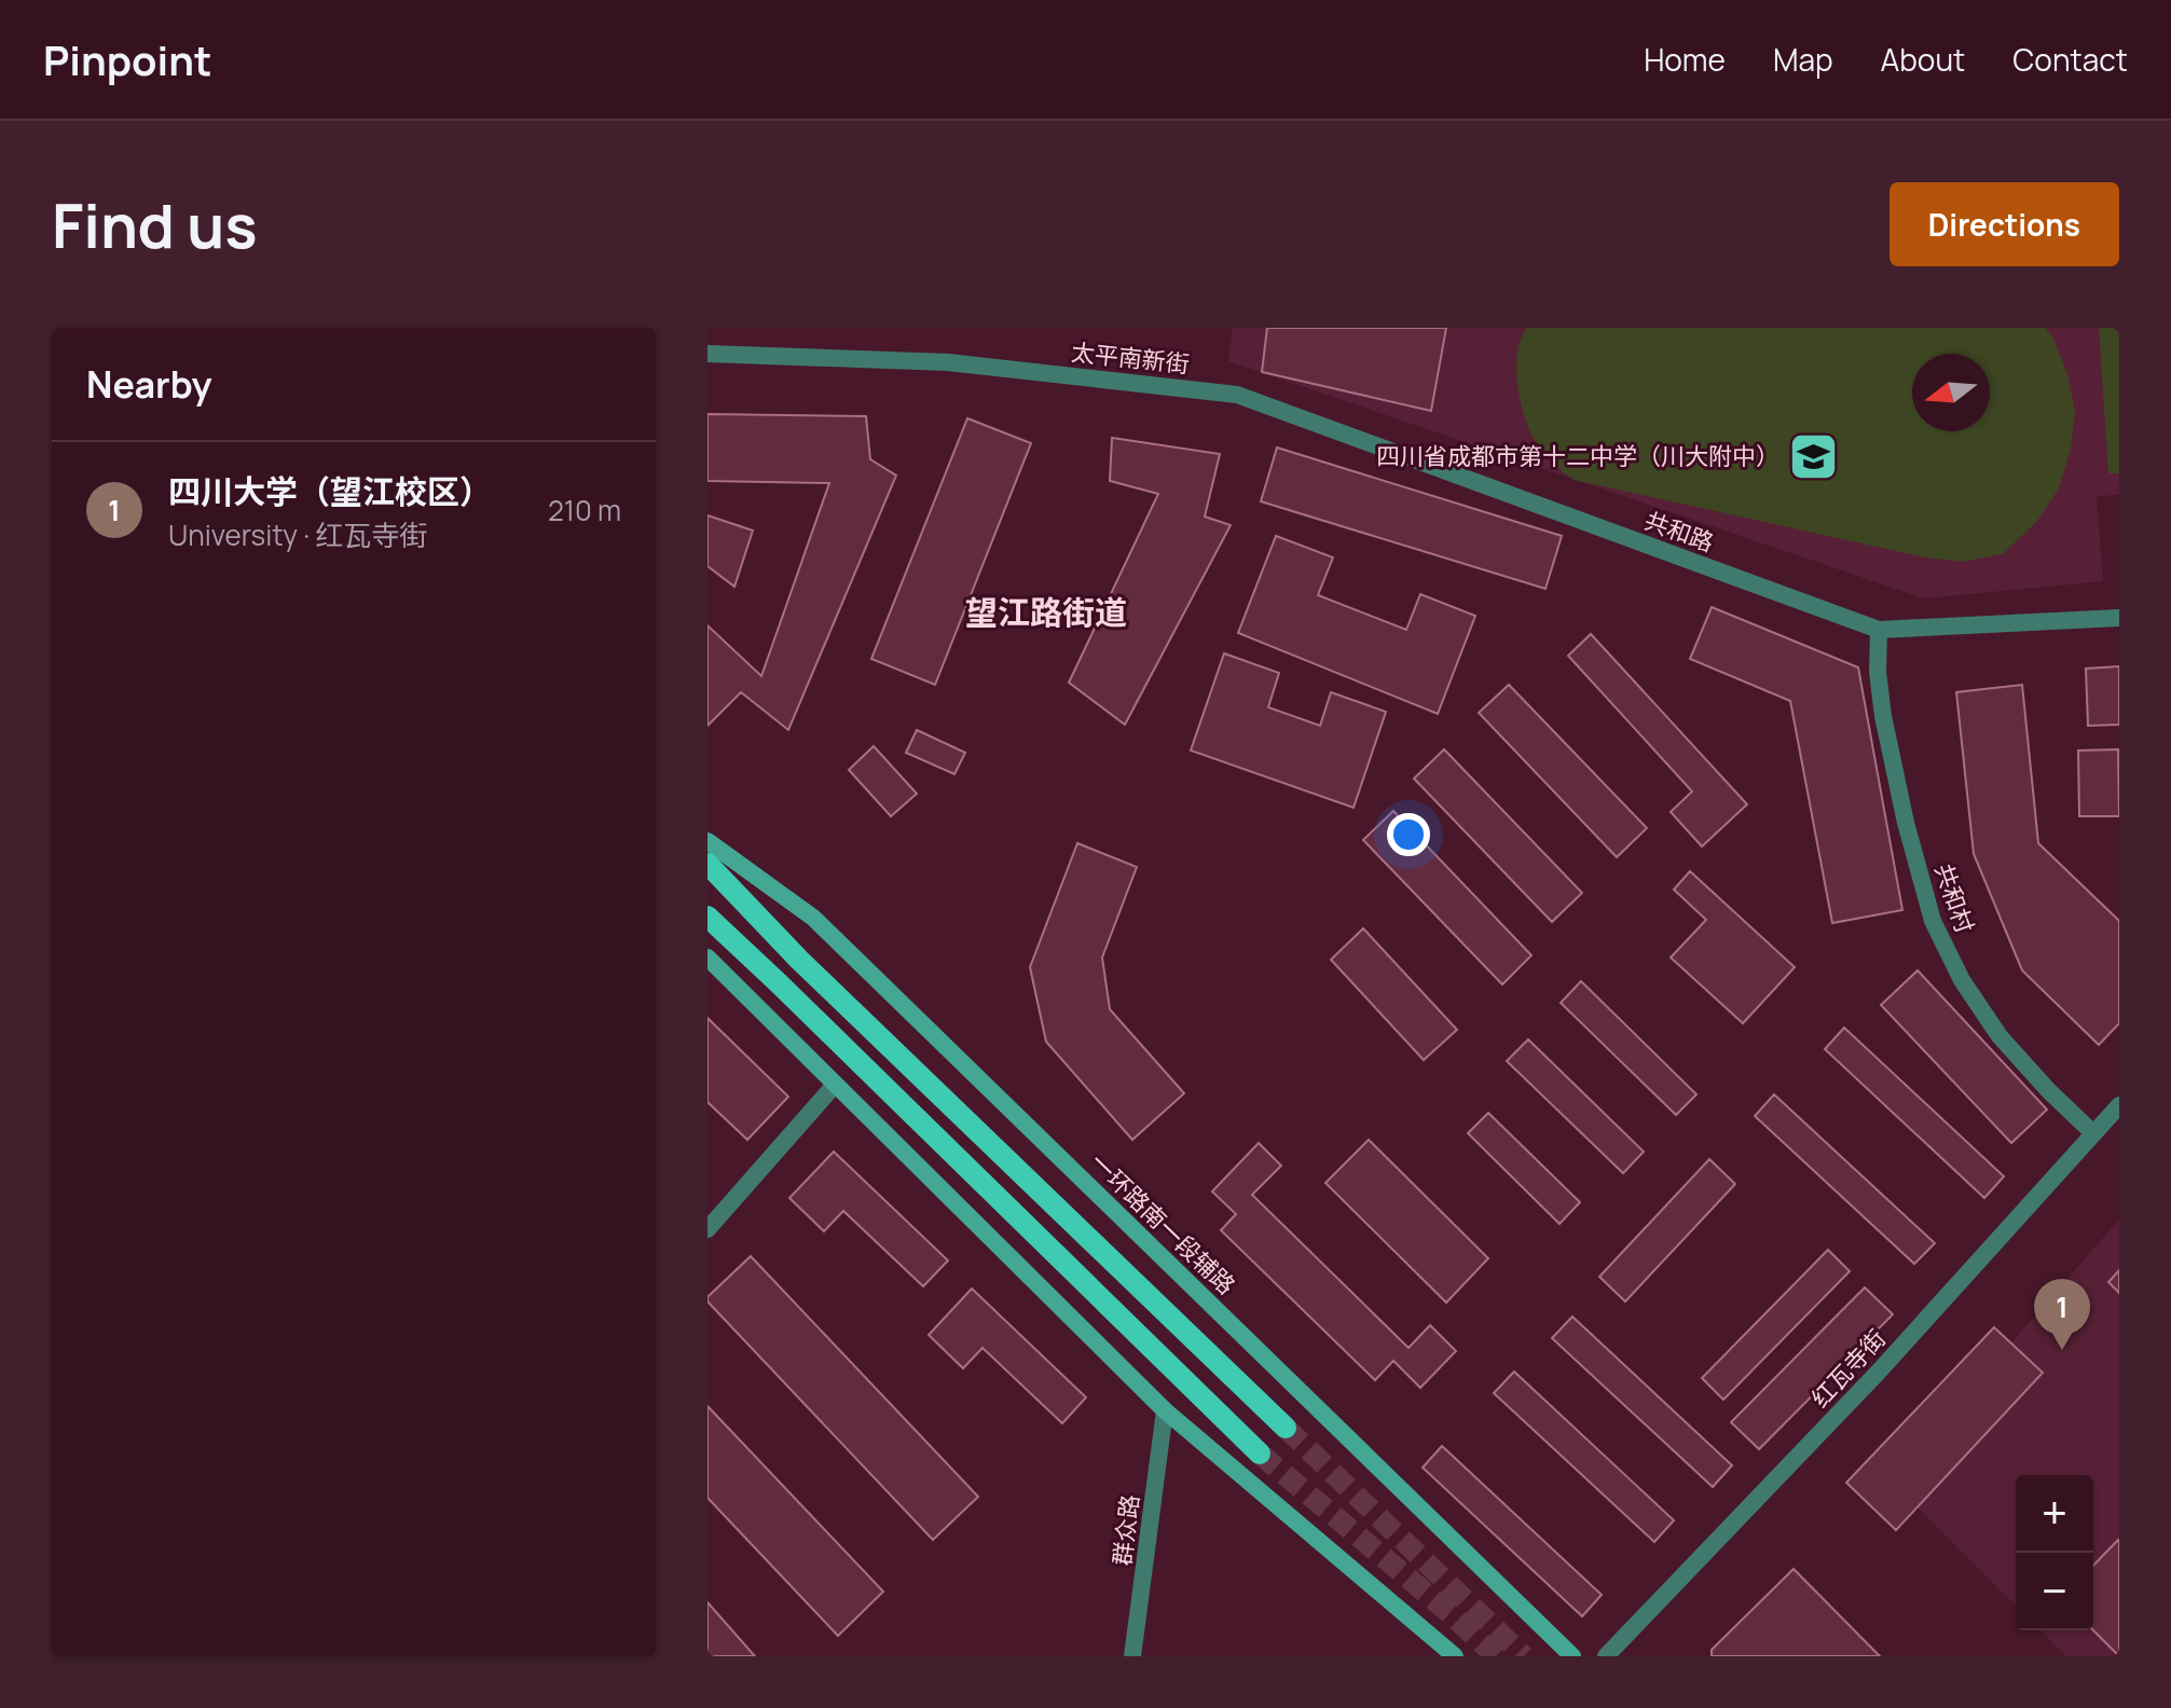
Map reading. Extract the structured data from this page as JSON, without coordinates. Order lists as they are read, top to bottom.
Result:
{
  "streets": {
    "main road": ["一环路南一段辅路"],
    "street": [
      "太平南新街",
      "共和路",
      "共和村",
      "红瓦寺街",
      "群众路"
    ]
  },
  "crossings": [
    ["太平南新街", "共和路"],
    ["共和路", "共和村"],
    ["共和村", "红瓦寺街"]
  ],
  "districts": ["望江路街道"],
  "places": {
    "school or university": ["四川省成都市第十二中学（川大附中）"]
  },
  "north": "left",
  "page": {
    "header": "Pinpoint",
    "nav": [
      "Home",
      "Map",
      "About",
      "Contact"
    ],
    "buttons": "Directions",
    "title": "Find us",
    "heading": "Nearby",
    "list": [
      {
        "mark": "1",
        "name": "四川大学（望江校区）",
        "note": "University · 红瓦寺街",
        "value": "210 m"
      }
    ],
    "pins": "1",
    "map_buttons": ["+", "−"]
  }
}
